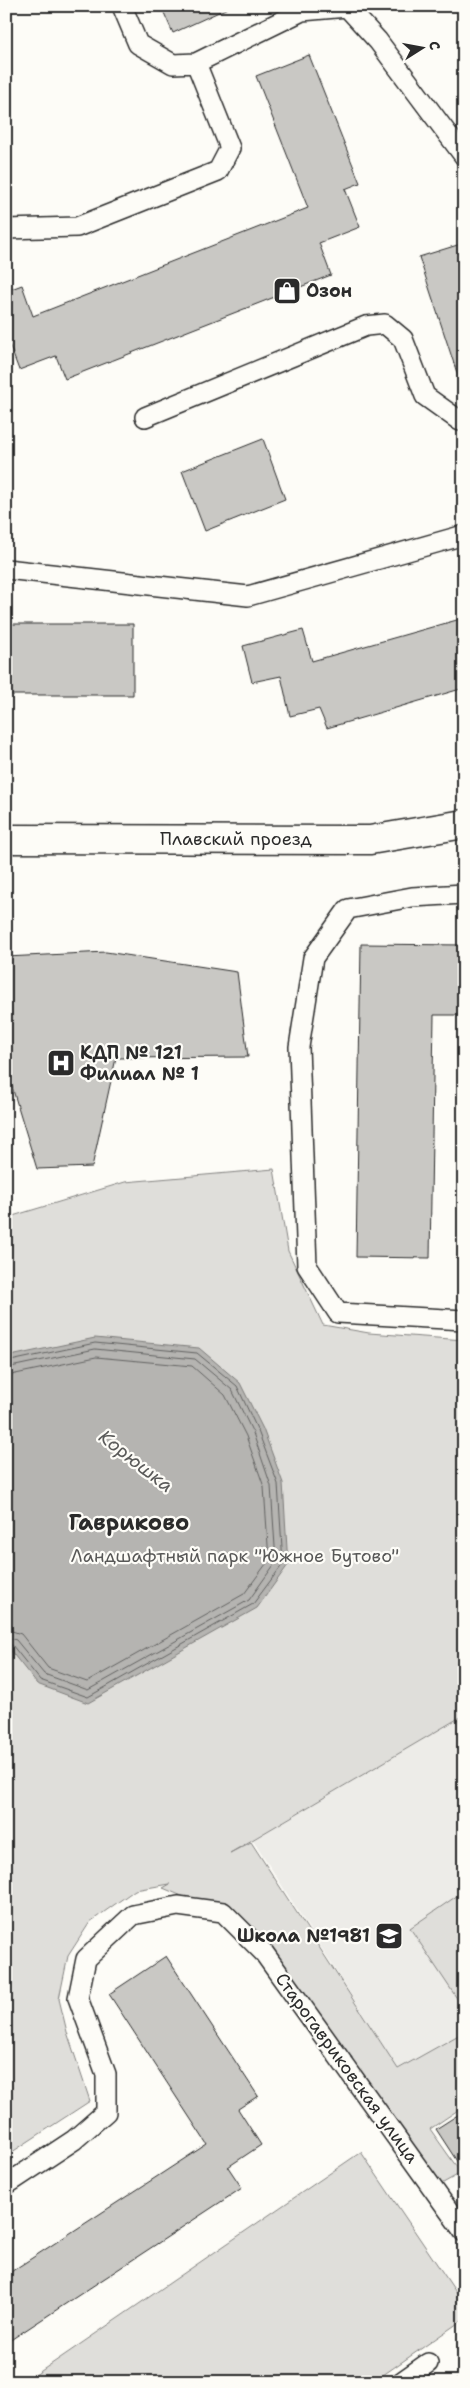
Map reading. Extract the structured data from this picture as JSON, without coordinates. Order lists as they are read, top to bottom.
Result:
{
  "streets": {
    "street": ["Плавский проезд"],
    "lane": ["Старогавриковская улица"]
  },
  "districts": ["Гавриково"],
  "water": ["Корюшка"],
  "parks": ["Ландшафтный парк \"Южное Бутово\""],
  "places": {
    "shop": ["Озон"],
    "hospital": ["КДП № 121 Филиал № 1"],
    "school or university": ["Школа №1981"]
  },
  "north": "right"
}
